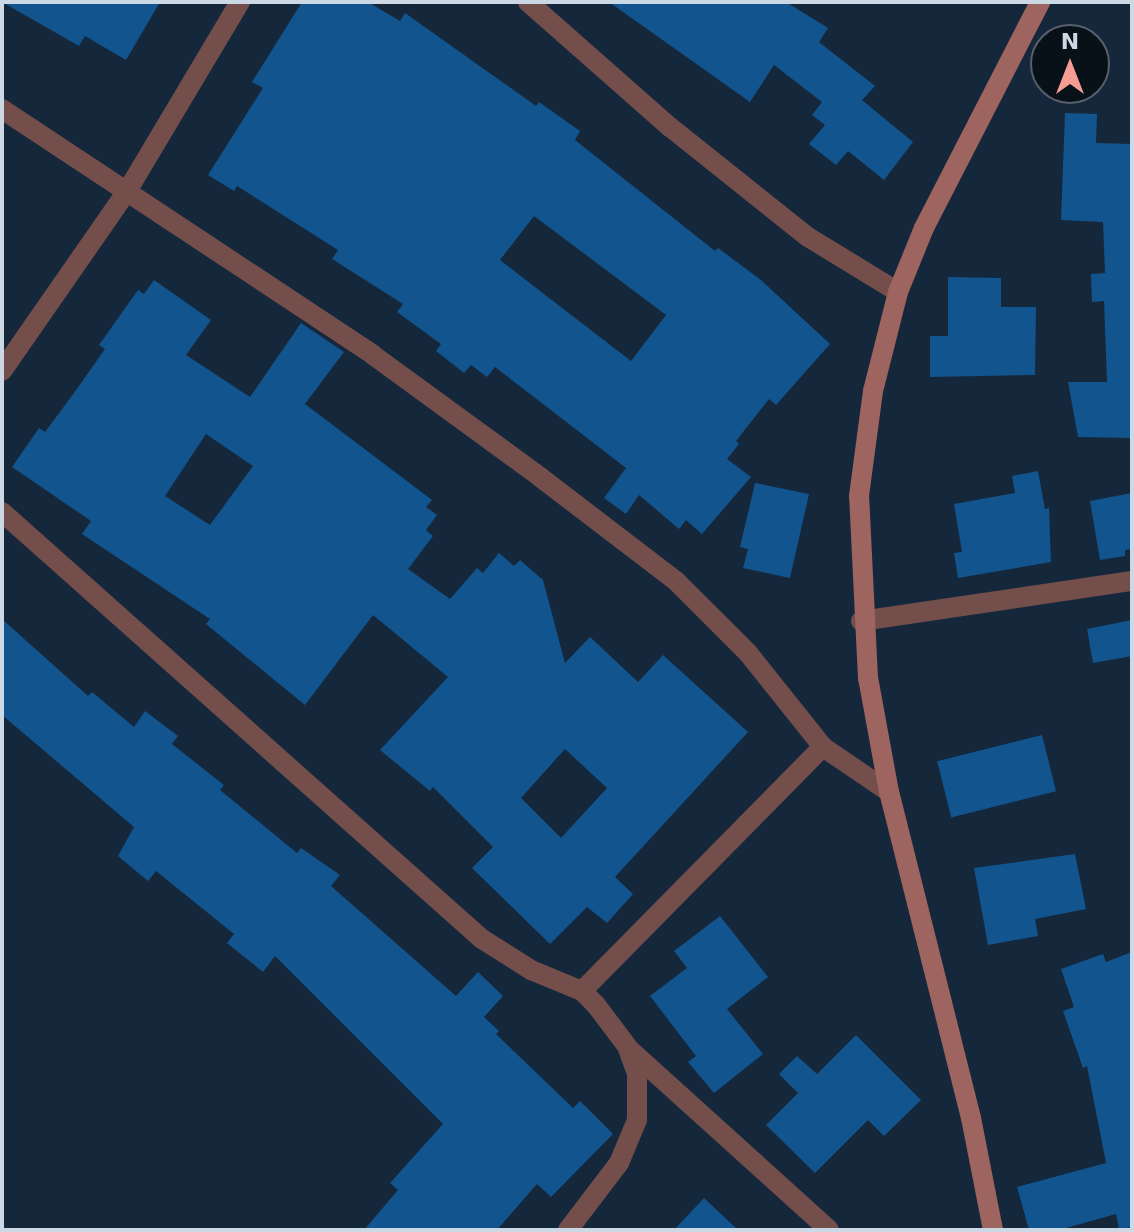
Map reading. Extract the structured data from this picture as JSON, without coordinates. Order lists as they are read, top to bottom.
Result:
{
  "north": "top"
}
